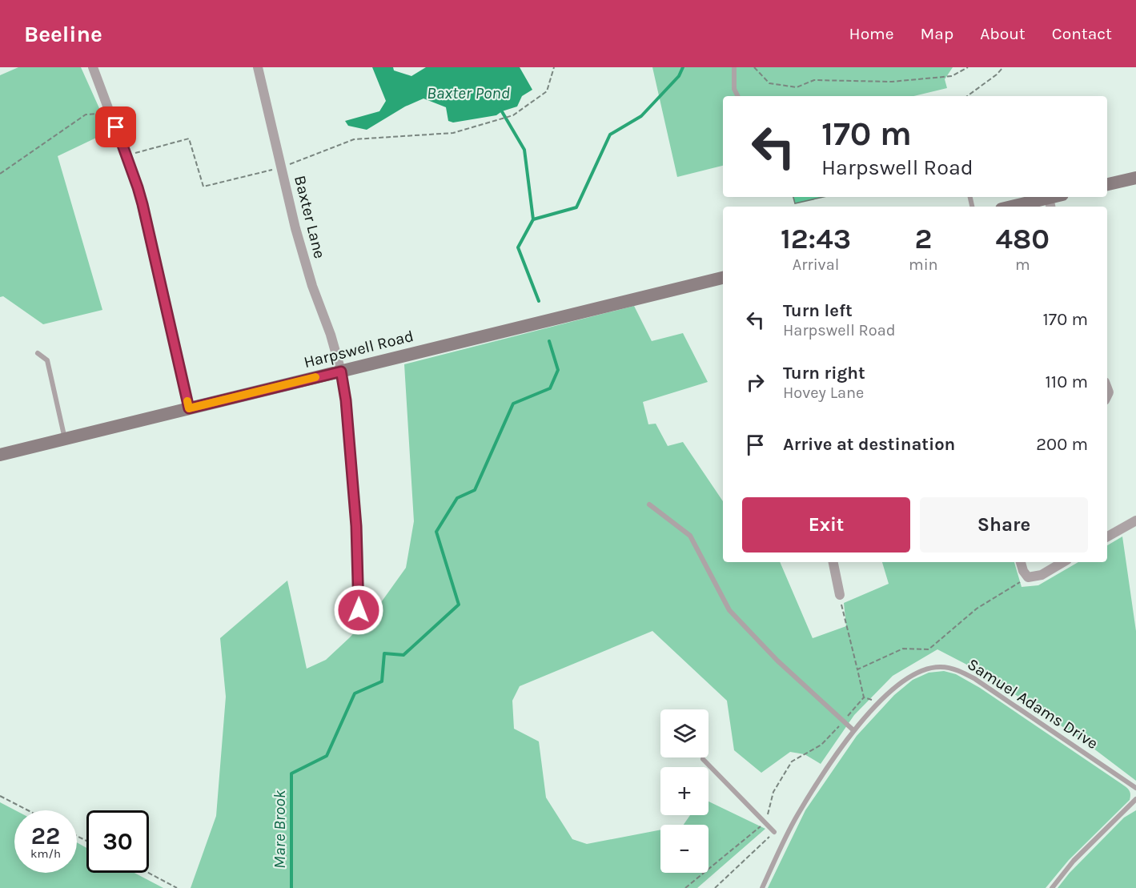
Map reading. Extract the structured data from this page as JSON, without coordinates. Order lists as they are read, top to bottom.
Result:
{
  "streets": {
    "main road": ["Harpswell Road"],
    "street": ["Baxter Lane"],
    "lane": ["Samuel Adams Drive"]
  },
  "crossings": [
    ["Baxter Lane", "Harpswell Road"]
  ],
  "water": ["Baxter Pond", "Mare Brook"],
  "page": {
    "header": "Beeline",
    "nav": [
      "Home",
      "Map",
      "About",
      "Contact"
    ],
    "turn": ["170 m", "Harpswell Road"],
    "eta": [
      "12:43",
      "Arrival",
      "2",
      "min",
      "480",
      "m"
    ],
    "list": [
      {
        "name": "Turn left",
        "note": "Harpswell Road",
        "value": "170 m"
      },
      {
        "name": "Turn right",
        "note": "Hovey Lane",
        "value": "110 m"
      },
      {
        "name": "Arrive at destination",
        "value": "200 m"
      }
    ],
    "buttons": ["Exit", "Share"],
    "map_buttons": ["+", "−"],
    "speed": "22 km/h",
    "limit": "30"
  }
}
